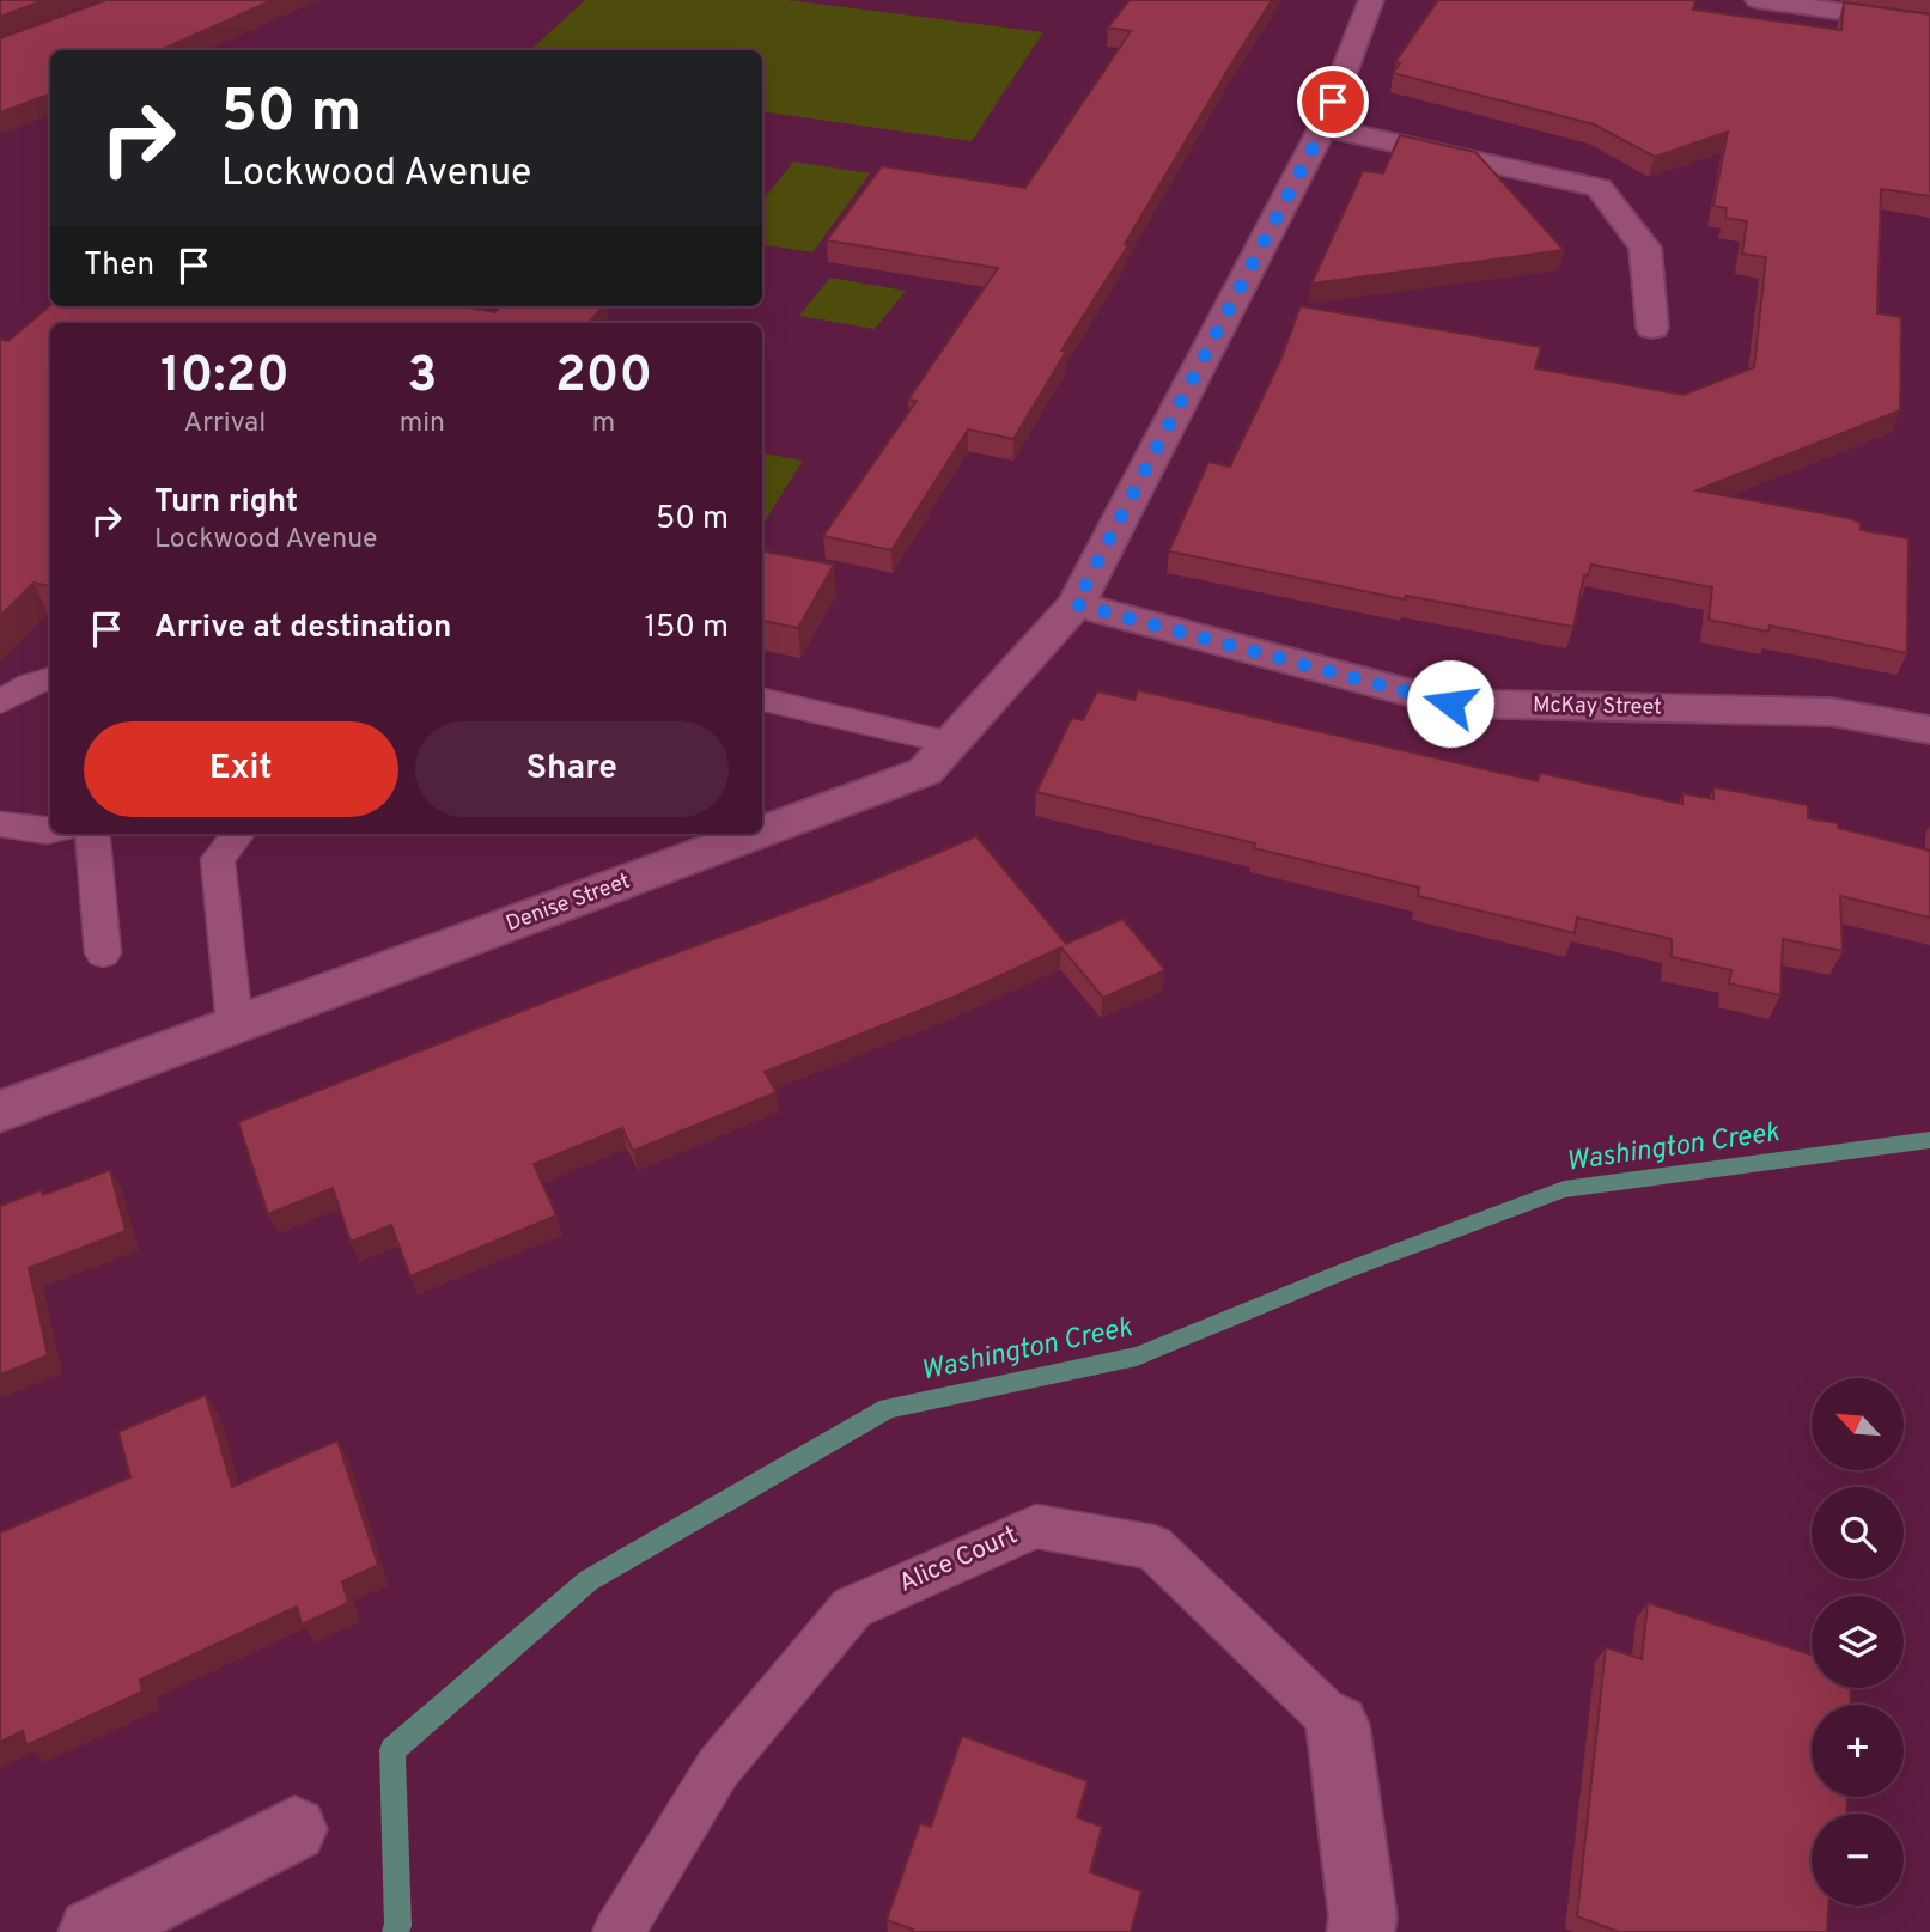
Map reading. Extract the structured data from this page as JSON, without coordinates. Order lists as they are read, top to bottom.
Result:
{
  "streets": {
    "street": ["McKay Street", "Denise Street", "Alice Court"]
  },
  "crossings": [
    ["McKay Street", "Denise Street"]
  ],
  "water": ["Washington Creek"],
  "north": "top left",
  "page": {
    "turn": ["50 m", "Lockwood Avenue"],
    "then": "Then",
    "eta": [
      "10:20",
      "Arrival",
      "3",
      "min",
      "200",
      "m"
    ],
    "list": [
      {
        "name": "Turn right",
        "note": "Lockwood Avenue",
        "value": "50 m"
      },
      {
        "name": "Arrive at destination",
        "value": "150 m"
      }
    ],
    "buttons": ["Exit", "Share"],
    "map_buttons": ["+", "−"]
  }
}
